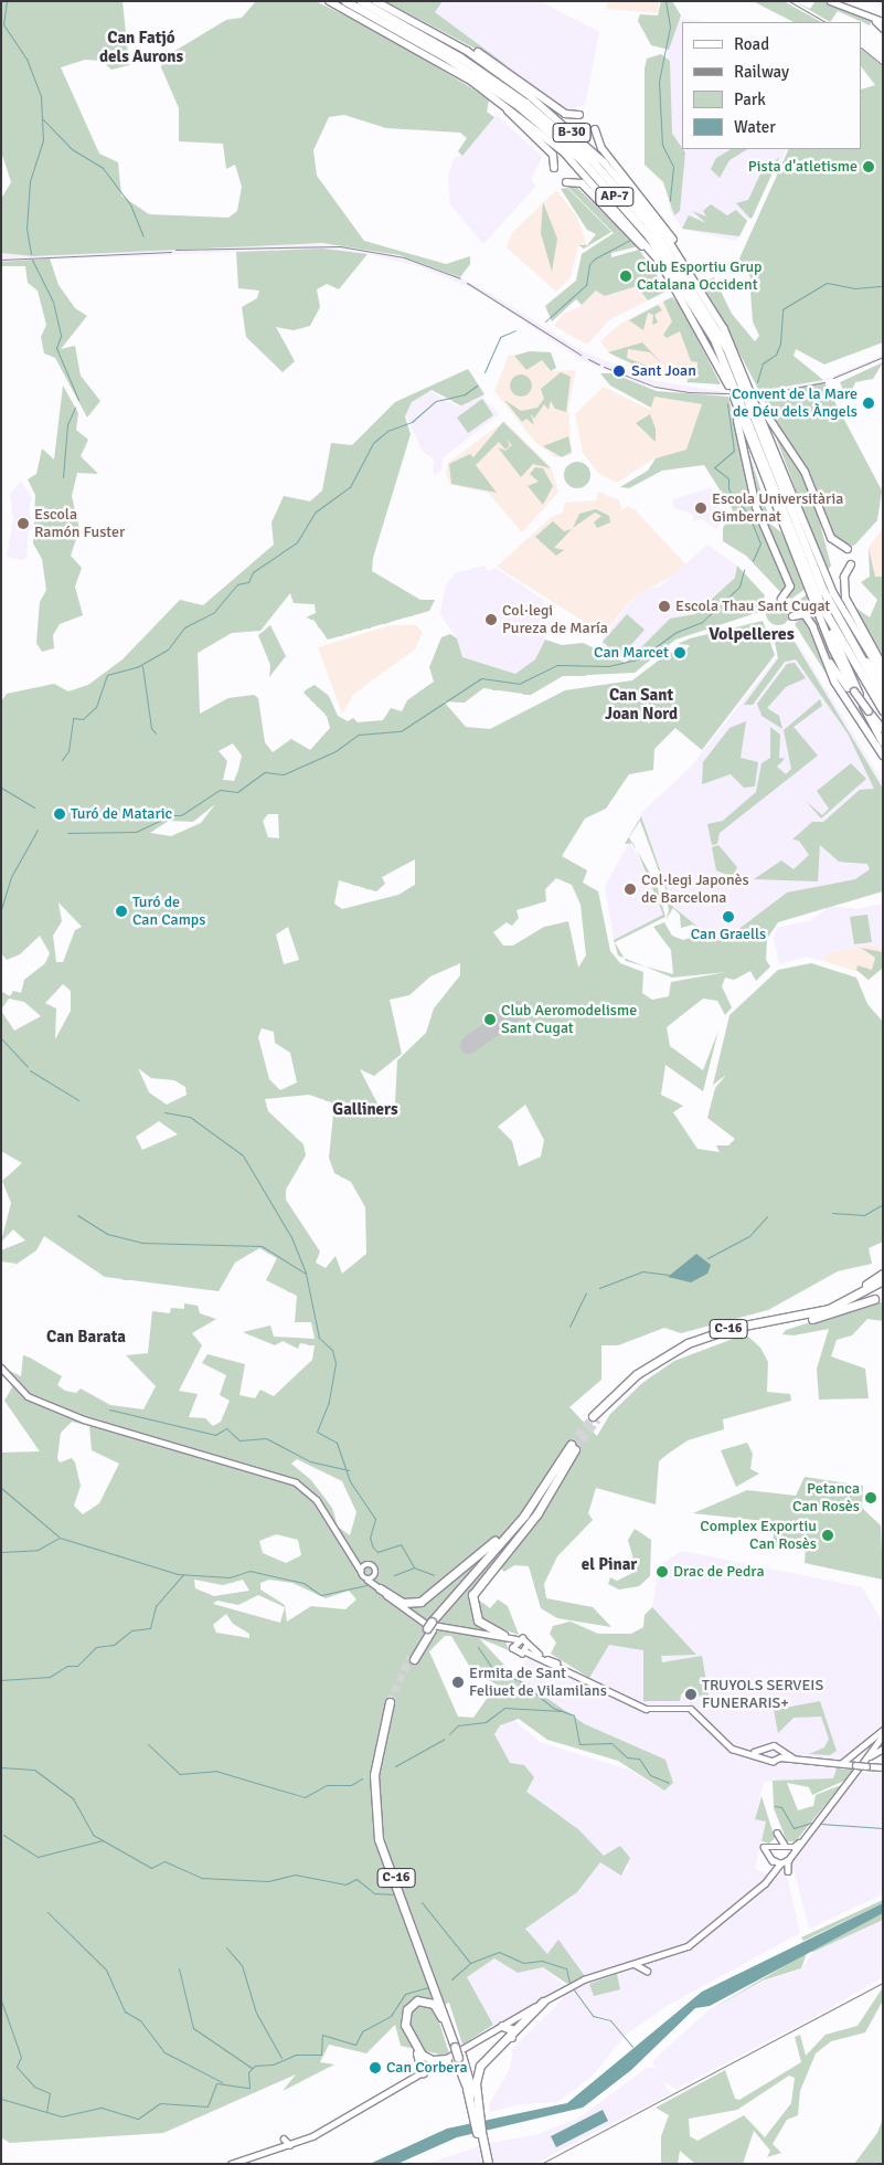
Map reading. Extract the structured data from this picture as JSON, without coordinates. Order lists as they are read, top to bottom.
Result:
{
  "streets": {
    "highway": ["B-30", "AP-7", "C-16"]
  },
  "crossings": [
    ["B-30", "AP-7"]
  ],
  "districts": [
    "Can Fatjó dels Aurons",
    "Volpelleres",
    "Can Sant Joan Nord",
    "Galliners",
    "Can Barata",
    "el Pinar"
  ],
  "places": [
    "Pista d'atletisme",
    "Club Esportiu Grup Catalana Occident",
    "Sant Joan",
    "Convent de la Mare de Déu dels Àngels",
    "Escola Universitària Gimbernat",
    "Escola Ramón Fuster",
    "Escola Thau Sant Cugat",
    "Col·legi Pureza de María",
    "Can Marcet",
    "Turó de Mataric",
    "Col·legi Japonès de Barcelona",
    "Turó de Can Camps",
    "Can Graells",
    "Club Aeromodelisme Sant Cugat",
    "Petanca Can Rosès",
    "Complex Exportiu Can Rosès",
    "Drac de Pedra",
    "Ermita de Sant Feliuet de Vilamilans",
    "TRUYOLS SERVEIS FUNERARIS+",
    "Can Corbera"
  ],
  "legend": [
    "Road",
    "Railway",
    "Park",
    "Water"
  ]
}
